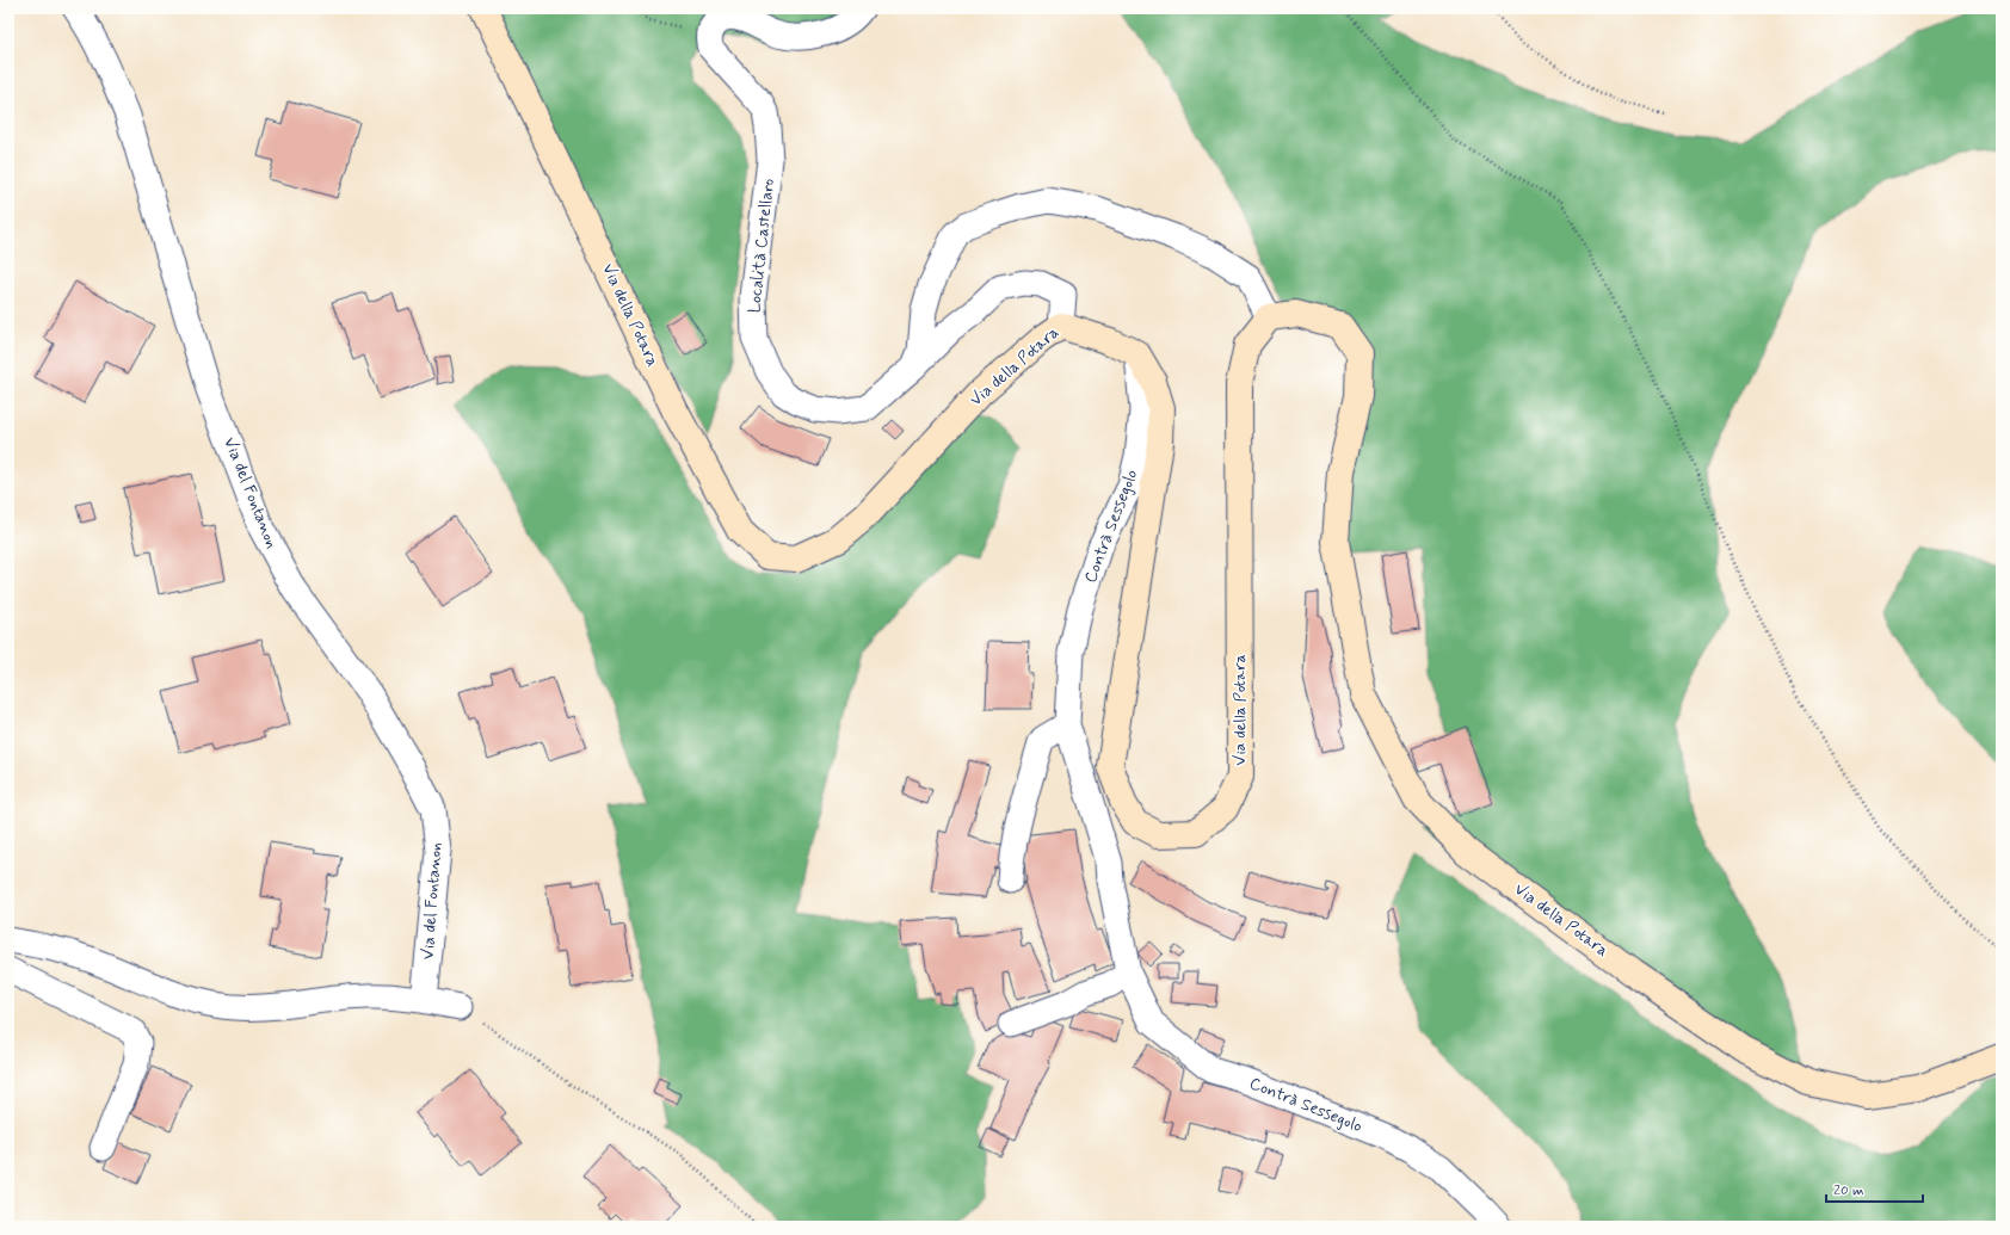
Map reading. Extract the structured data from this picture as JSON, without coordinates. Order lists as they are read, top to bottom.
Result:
{
  "streets": {
    "street": [
      "Località Castellaro",
      "Via della Potara",
      "Via del Fontanon",
      "Contrà Sessegolo"
    ]
  },
  "crossings": [
    ["Località Castellaro", "Via della Potara"],
    ["Via della Potara", "Contrà Sessegolo"]
  ],
  "scale_bar": "20 m"
}
